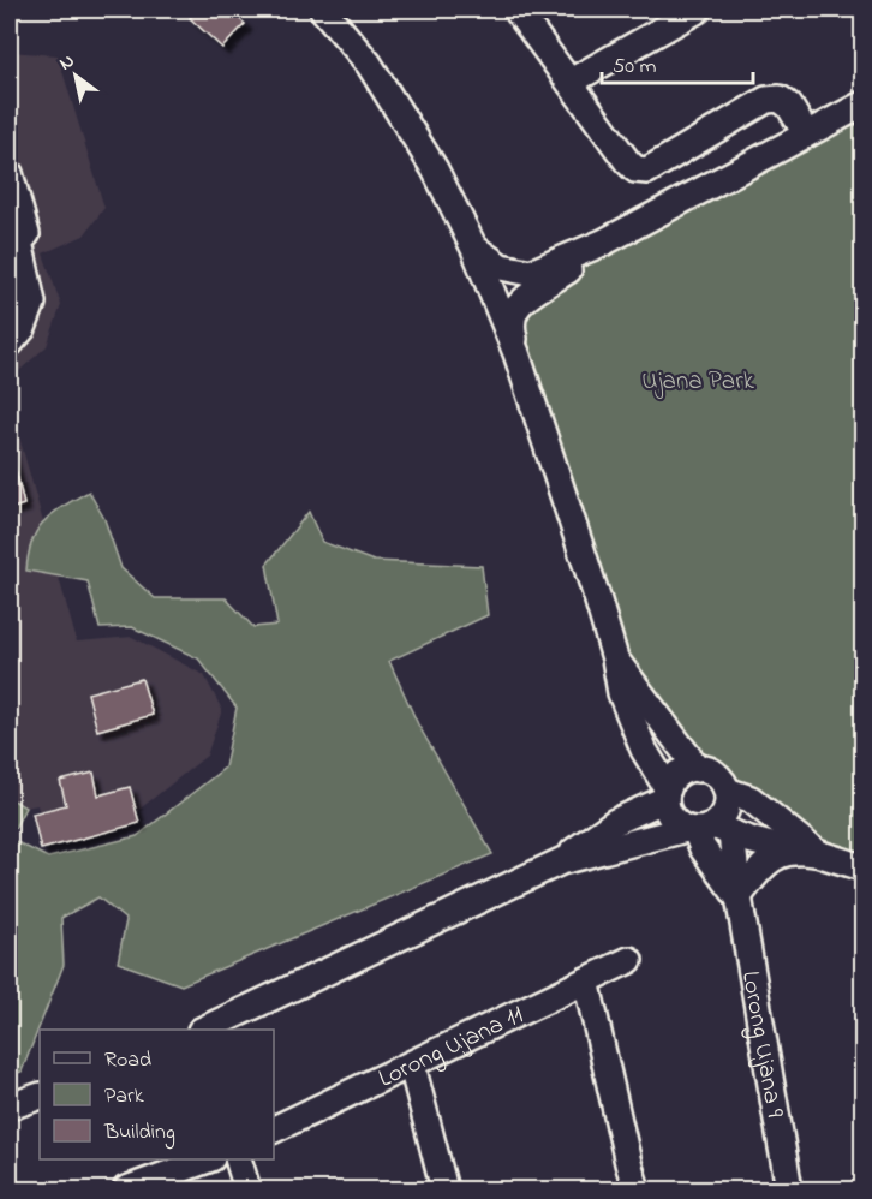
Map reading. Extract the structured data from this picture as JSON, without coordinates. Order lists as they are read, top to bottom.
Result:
{
  "streets": {
    "street": ["Lorong Ujana 9", "Lorong Ujana 11"]
  },
  "parks": ["Ujana Park"],
  "legend": ["Road", "Park", "Building"],
  "scale_bar": "50 m",
  "north": "top left"
}
